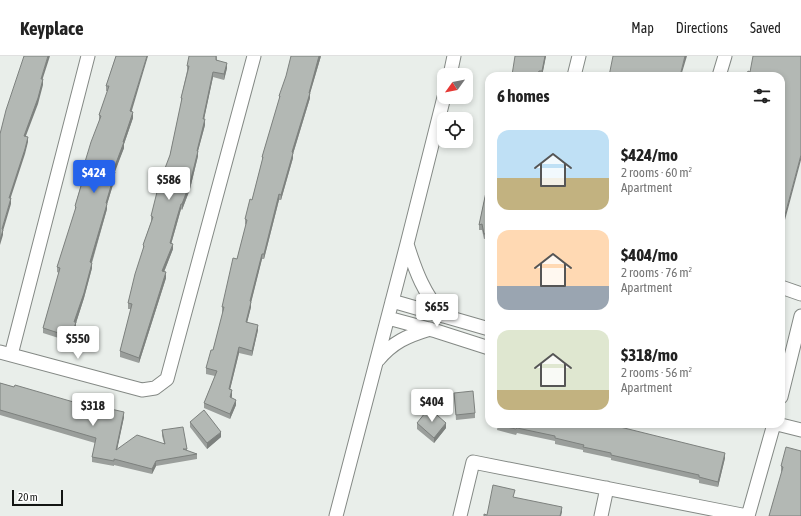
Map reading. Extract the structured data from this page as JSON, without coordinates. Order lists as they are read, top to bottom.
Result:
{
  "scale_bar": "20 m",
  "north": "bottom left",
  "page": {
    "header": "Keyplace",
    "nav": ["Map", "Directions", "Saved"],
    "heading": "6 homes",
    "list": [
      {
        "name": "$424/mo",
        "note": "2 rooms · 60 m² · Apartment"
      },
      {
        "name": "$404/mo",
        "note": "2 rooms · 76 m² · Apartment"
      },
      {
        "name": "$318/mo",
        "note": "2 rooms · 56 m² · Apartment"
      }
    ],
    "price": [
      "$424",
      "$586",
      "$655",
      "$550",
      "$404",
      "$318"
    ],
    "scale": "20 m"
  }
}
